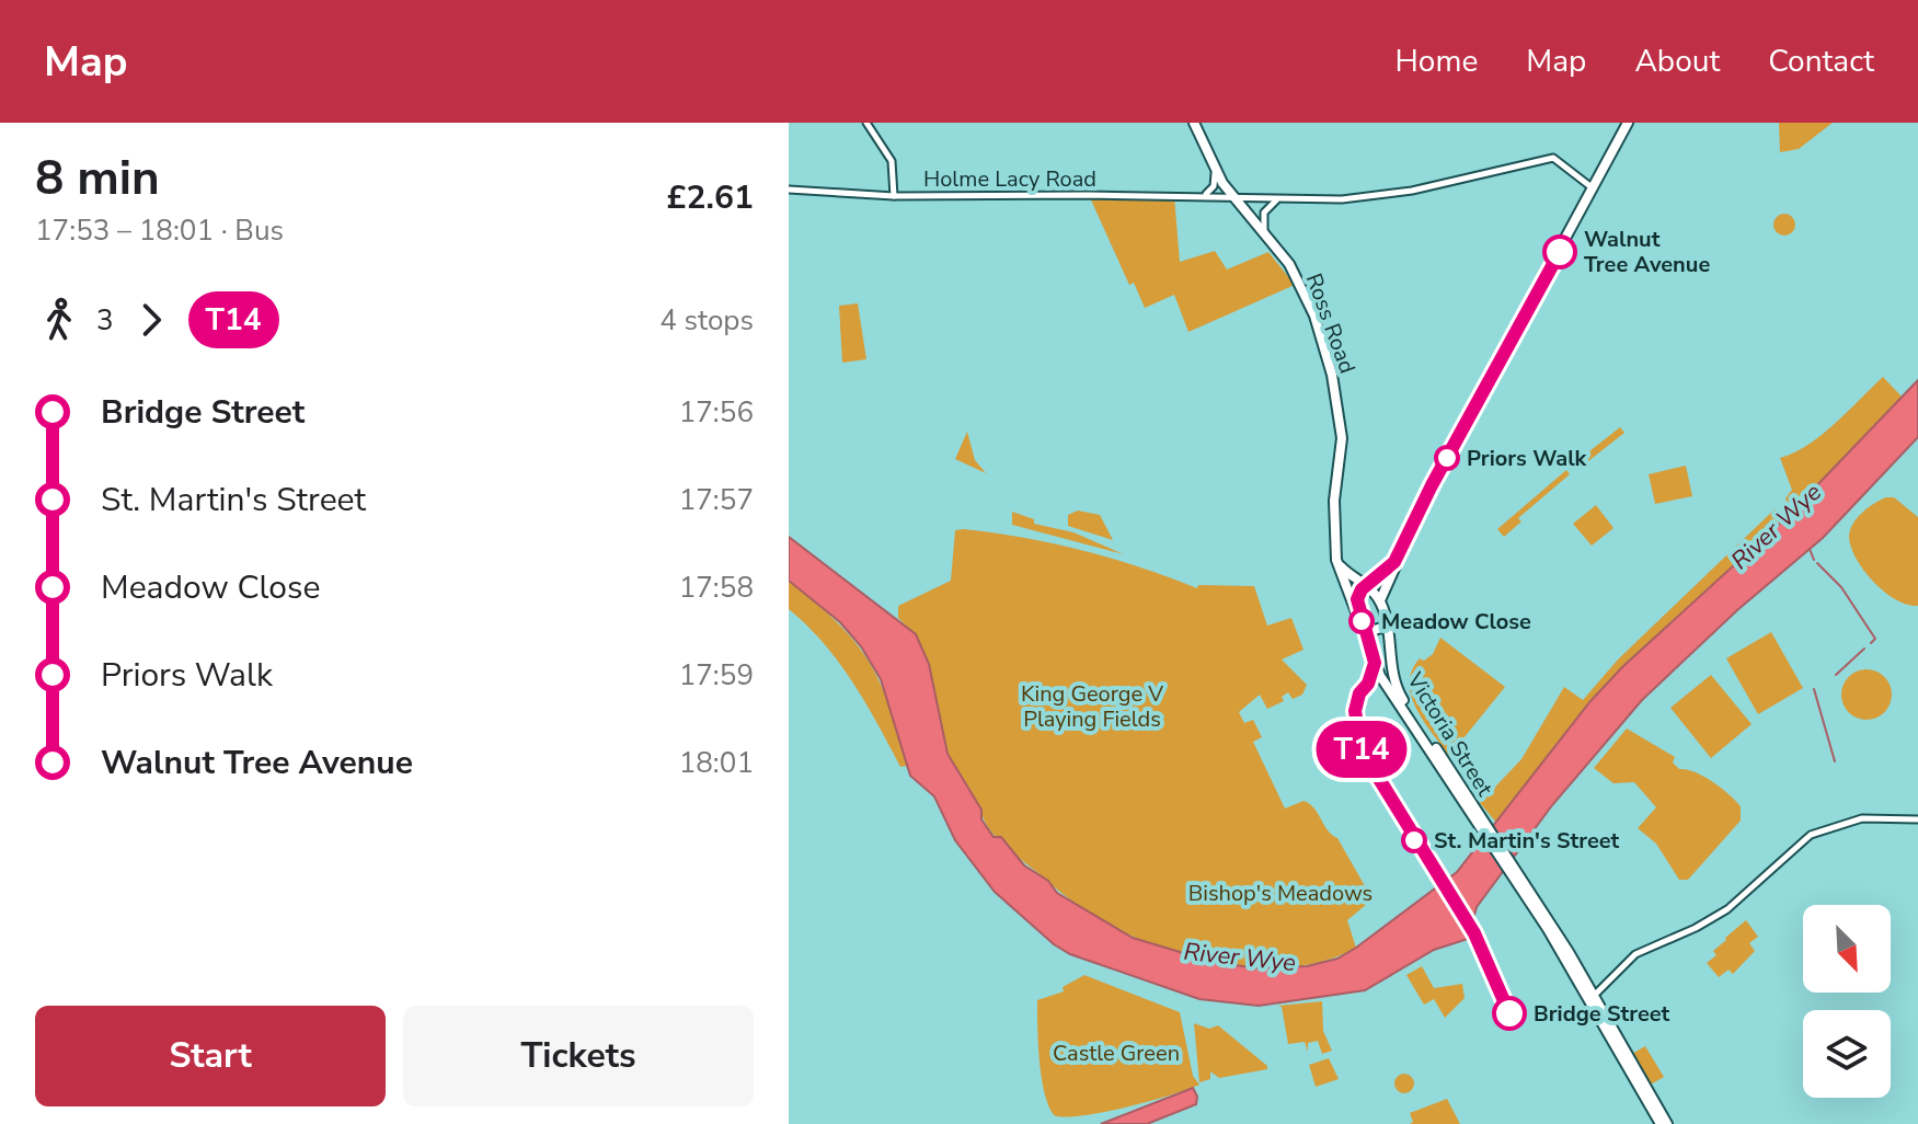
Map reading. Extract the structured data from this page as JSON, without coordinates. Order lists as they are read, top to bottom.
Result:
{
  "streets": {
    "highway": ["Ross Road", "Victoria Street"],
    "street": ["Holme Lacy Road"]
  },
  "crossings": [
    ["Holme Lacy Road", "Ross Road"],
    ["Ross Road", "Victoria Street"]
  ],
  "water": ["River Wye"],
  "parks": ["King George V Playing Fields", "Bishop's Meadows", "Castle Green"],
  "places": [
    "Walnut Tree Avenue",
    "Priors Walk",
    "Meadow Close",
    "St. Martin's Street",
    "Bridge Street"
  ],
  "lines": ["bus line T14"],
  "north": "bottom right",
  "page": {
    "header": "Map",
    "nav": [
      "Home",
      "Map",
      "About",
      "Contact"
    ],
    "heading": ["8 min", "17:53 – 18:01 · Bus", "£2.61"],
    "on_map": "T14",
    "legs": ["3", "T14", "4 stops"],
    "list": [
      {
        "name": "Bridge Street",
        "value": "17:56"
      },
      {
        "name": "St. Martin's Street",
        "value": "17:57"
      },
      {
        "name": "Meadow Close",
        "value": "17:58"
      },
      {
        "name": "Priors Walk",
        "value": "17:59"
      },
      {
        "name": "Walnut Tree Avenue",
        "value": "18:01"
      }
    ],
    "buttons": ["Start", "Tickets"]
  }
}
